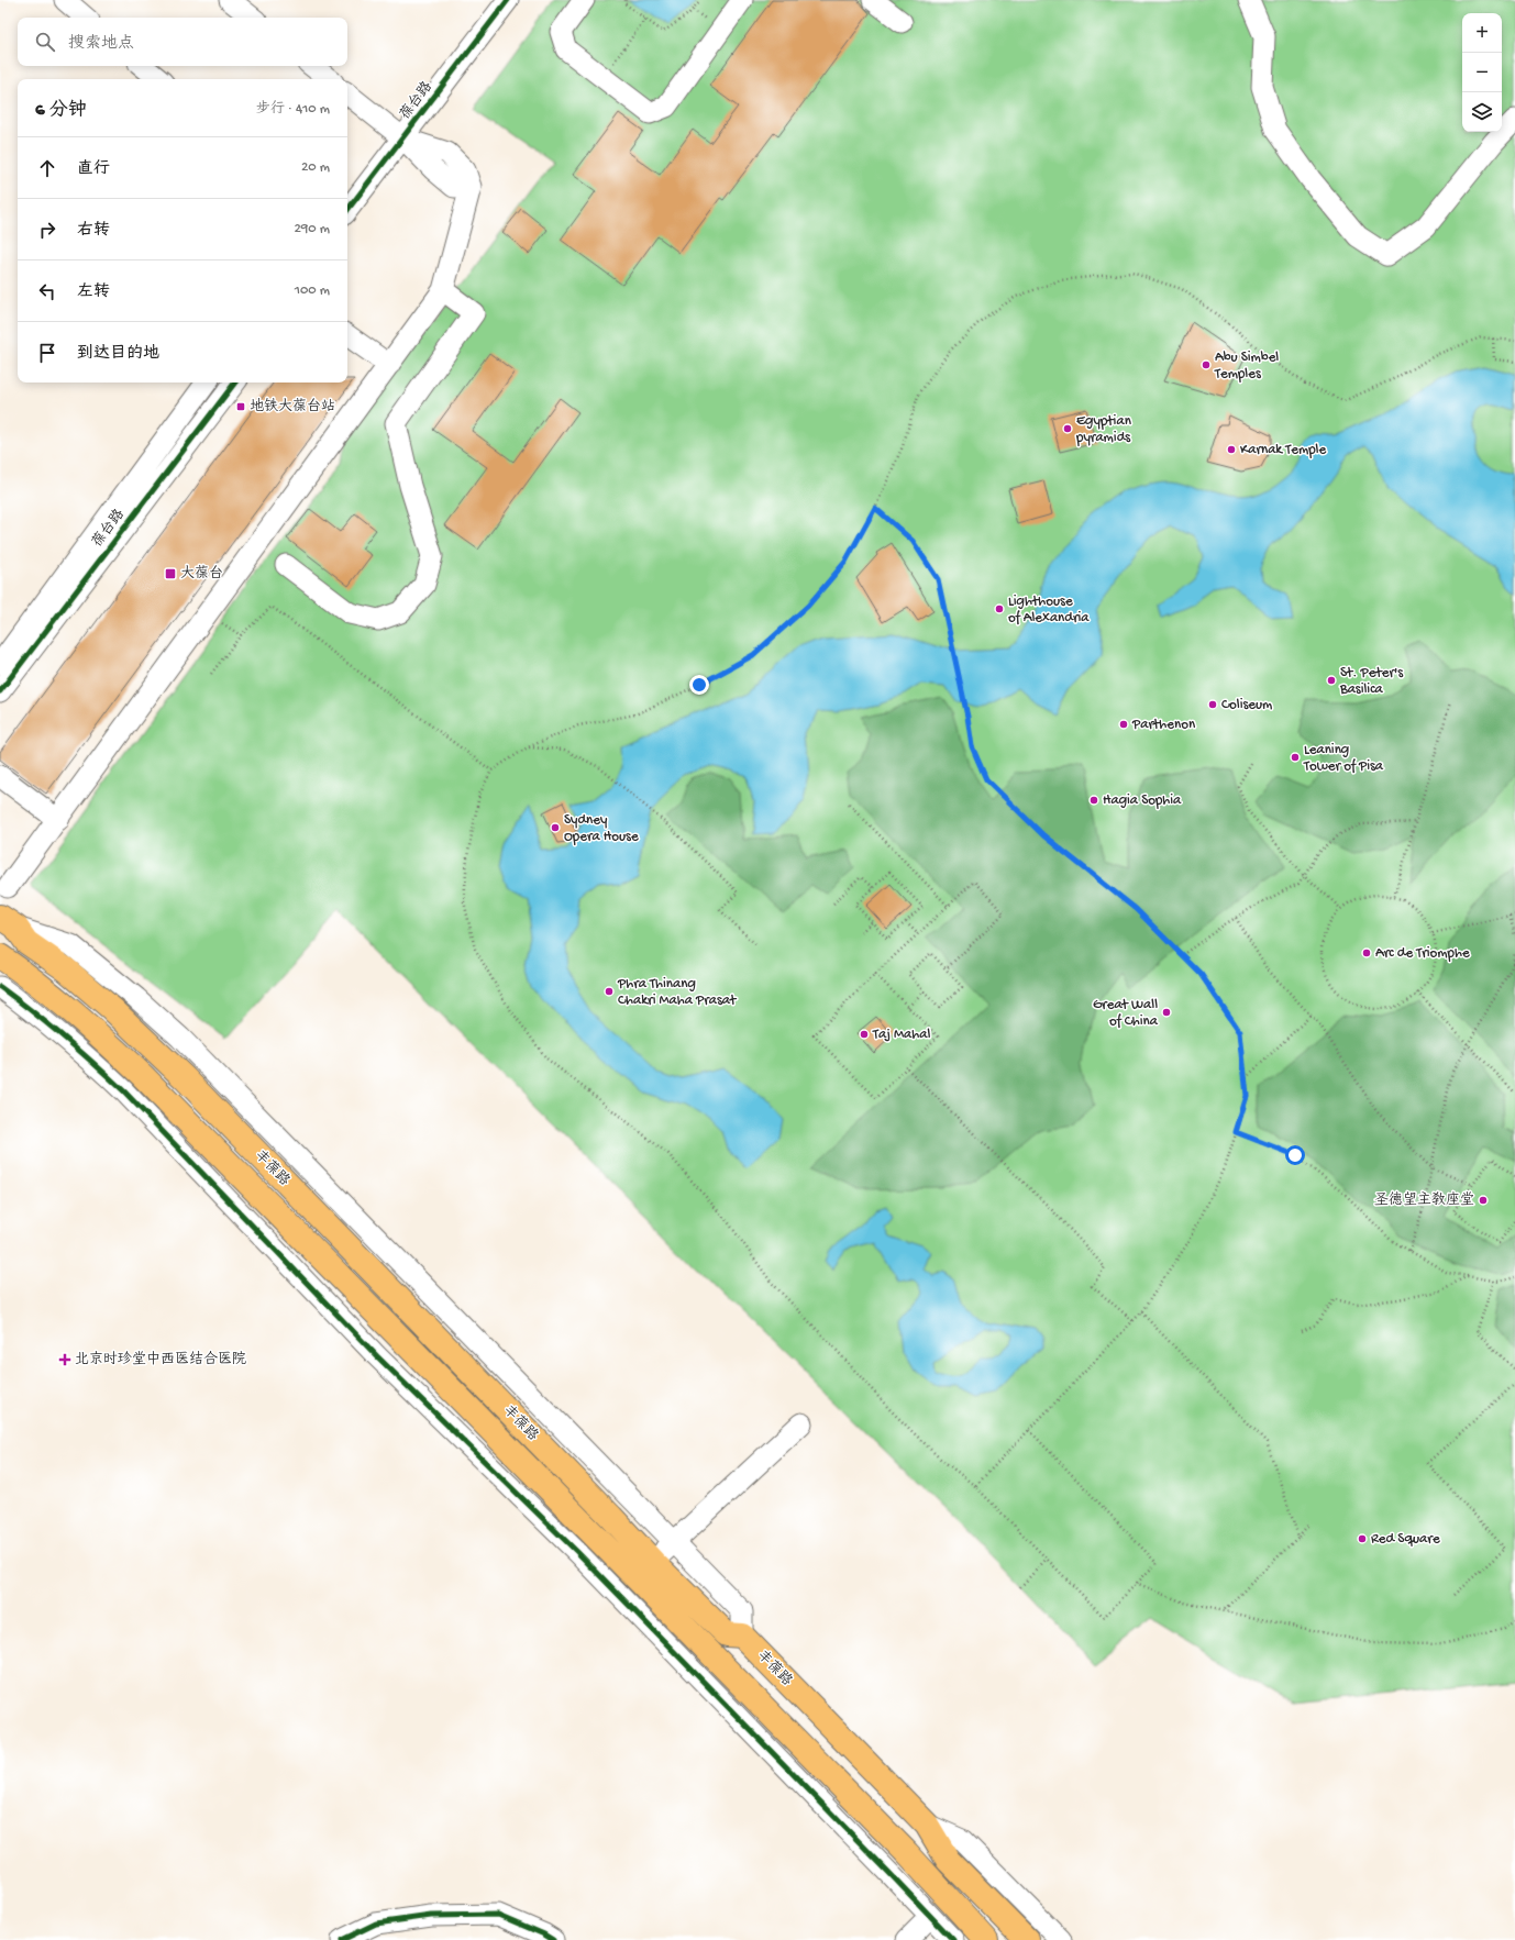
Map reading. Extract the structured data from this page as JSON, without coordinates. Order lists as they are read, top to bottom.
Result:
{
  "streets": {
    "main road": ["丰葆路"],
    "street": ["葆台路"]
  },
  "places": {
    "other": [
      "Abu Simbel Temples",
      "Egyptian pyramids",
      "Karnak Temple",
      "Lighthouse of Alexandria",
      "St. Peter's Basilica",
      "Coliseum",
      "Parthenon",
      "Leaning Tower of Pisa",
      "Hagia Sophia",
      "Sydney Opera House",
      "Arc de Triomphe",
      "Phra Thinang Chakri Maha Prasat",
      "Great Wall of China",
      "Taj Mahal",
      "圣德望主教座堂",
      "Red Square"
    ],
    "transit": ["地铁大葆台站", "大葆台"],
    "health": ["北京时珍堂中西医结合医院"]
  },
  "page": {
    "map_buttons": ["+", "−"],
    "search": "搜索地点",
    "heading": ["6 分钟", "步行 · 410 m"],
    "list": [
      ["直行", "20 m"],
      ["右转", "290 m"],
      ["左转", "100 m"],
      "到达目的地"
    ]
  }
}
